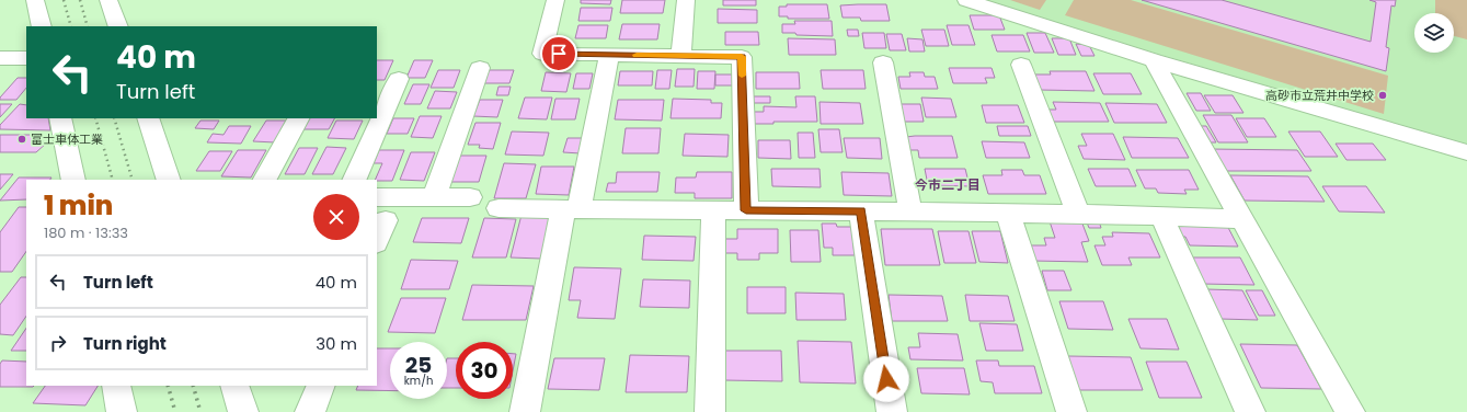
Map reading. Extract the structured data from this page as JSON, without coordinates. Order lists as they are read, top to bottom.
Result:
{
  "districts": ["今市二丁目"],
  "places": ["高砂市立荒井中学校", "富士車体工業"],
  "page": {
    "turn": ["40 m", "Turn left"],
    "heading": ["1 min", "180 m · 13:33"],
    "list": [
      {
        "name": "Turn left",
        "value": "40 m"
      },
      {
        "name": "Turn right",
        "value": "30 m"
      }
    ],
    "speed": "25 km/h",
    "limit": "30"
  }
}
